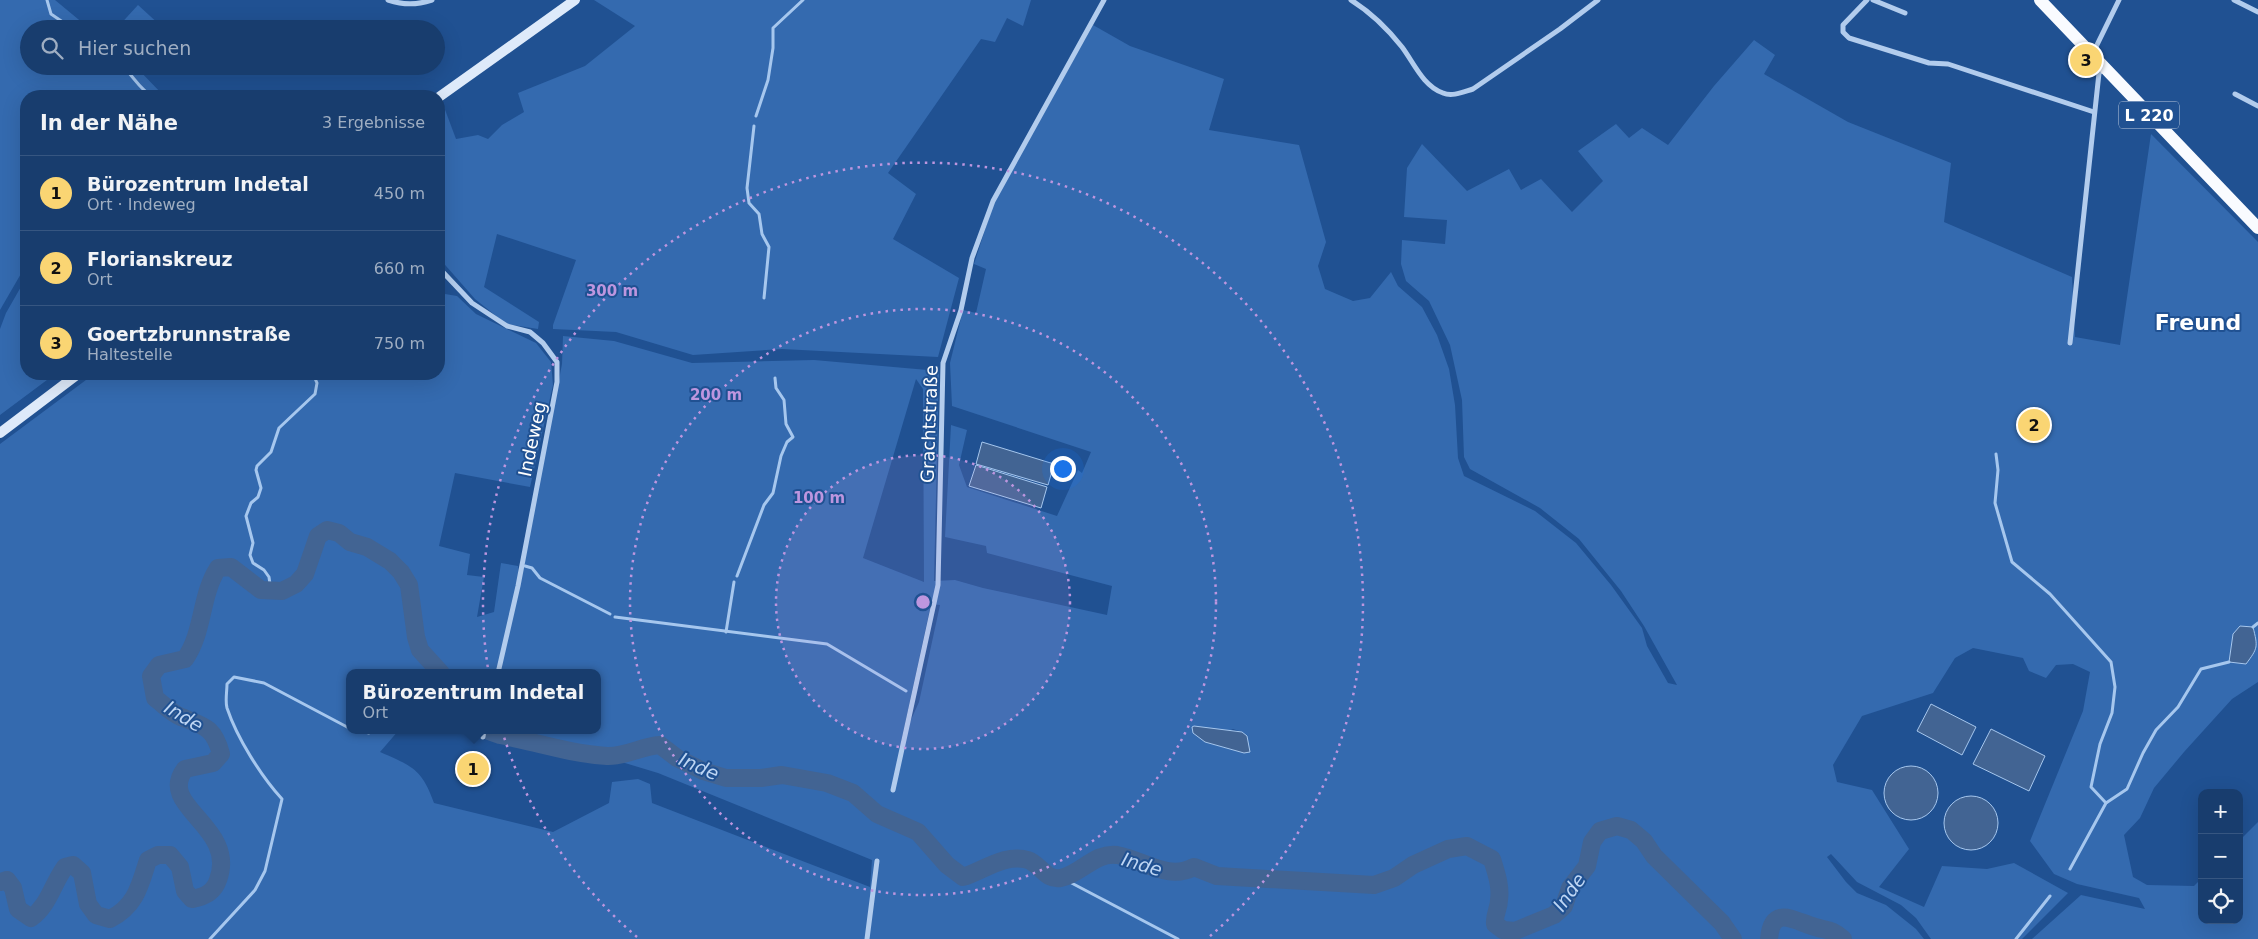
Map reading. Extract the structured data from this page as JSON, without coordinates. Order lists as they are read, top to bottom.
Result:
{
  "streets": {
    "main road": ["L 220"],
    "street": ["Grachtstraße", "Indeweg"]
  },
  "districts": ["Freund"],
  "water": ["Inde"],
  "page": {
    "search": "Hier suchen",
    "pins": ["3", "2", "1"],
    "heading": ["In der Nähe", "3 Ergebnisse"],
    "list": [
      {
        "mark": "1",
        "name": "Bürozentrum Indetal",
        "note": "Ort · Indeweg",
        "value": "450 m"
      },
      {
        "mark": "2",
        "name": "Florianskreuz",
        "note": "Ort",
        "value": "660 m"
      },
      {
        "mark": "3",
        "name": "Goertzbrunnstraße",
        "note": "Haltestelle",
        "value": "750 m"
      }
    ],
    "popup": ["Bürozentrum Indetal", "Ort"],
    "map_buttons": ["+", "−"]
  },
  "rings": ["300 m", "200 m", "100 m"]
}
